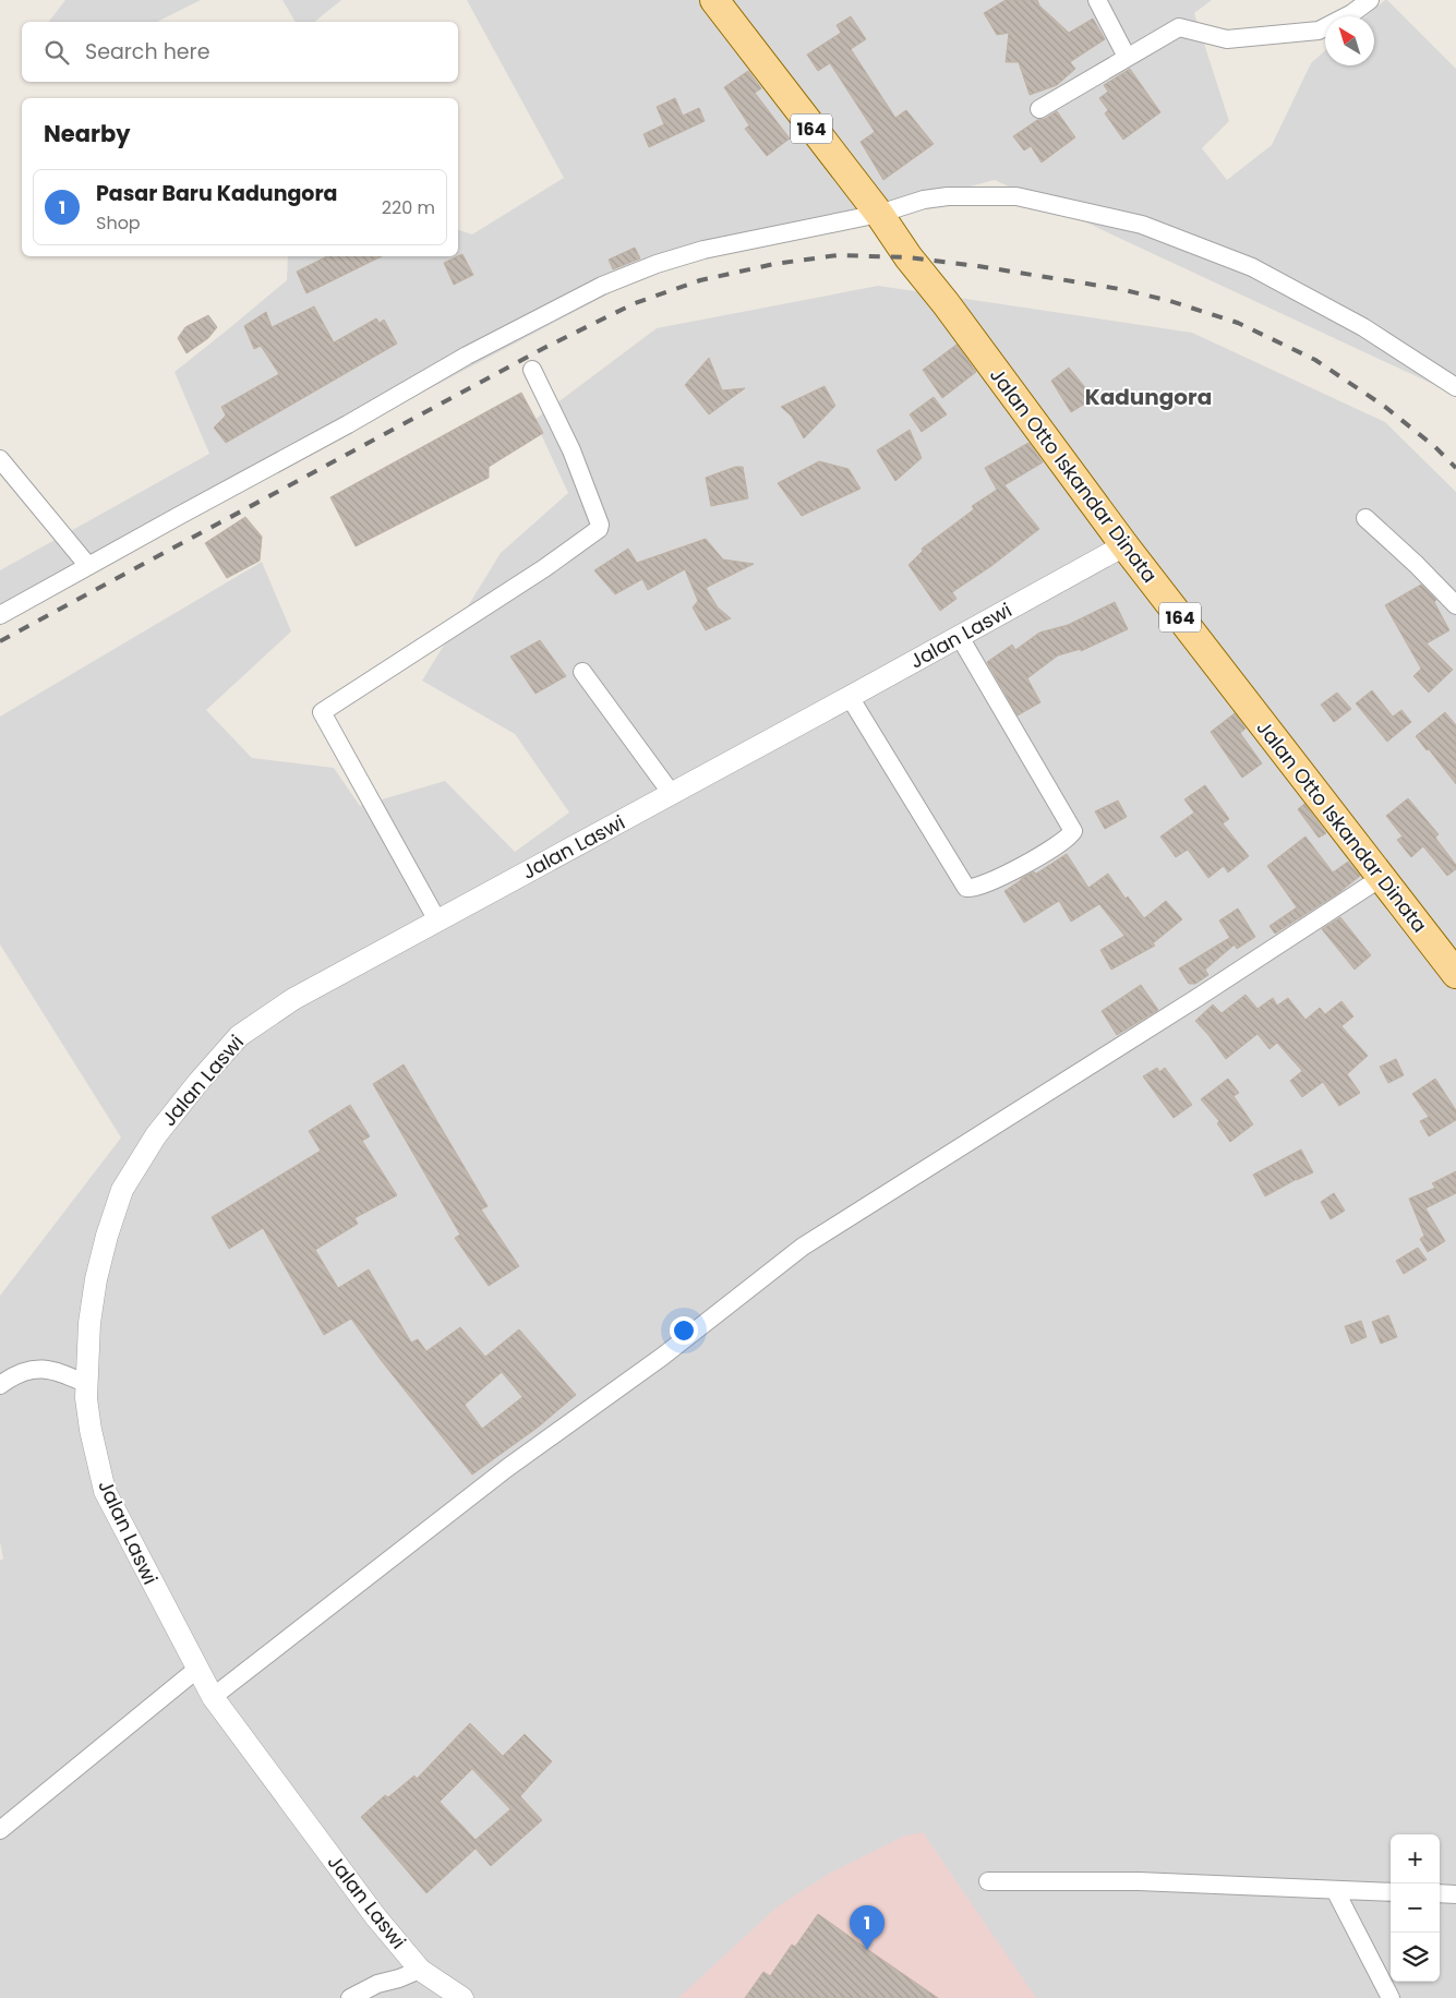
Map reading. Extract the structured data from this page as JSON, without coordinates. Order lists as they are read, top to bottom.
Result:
{
  "streets": {
    "main road": ["164", "Jalan Otto Iskandar Dinata"],
    "street": ["Jalan Laswi"]
  },
  "crossings": [
    ["Jalan Otto Iskandar Dinata", "Jalan Laswi"]
  ],
  "districts": ["Kadungora"],
  "north": "top left",
  "page": {
    "search": "Search here",
    "heading": "Nearby",
    "list": [
      {
        "mark": "1",
        "name": "Pasar Baru Kadungora",
        "note": "Shop",
        "value": "220 m"
      }
    ],
    "map_buttons": ["+", "−"],
    "pins": "1"
  }
}
